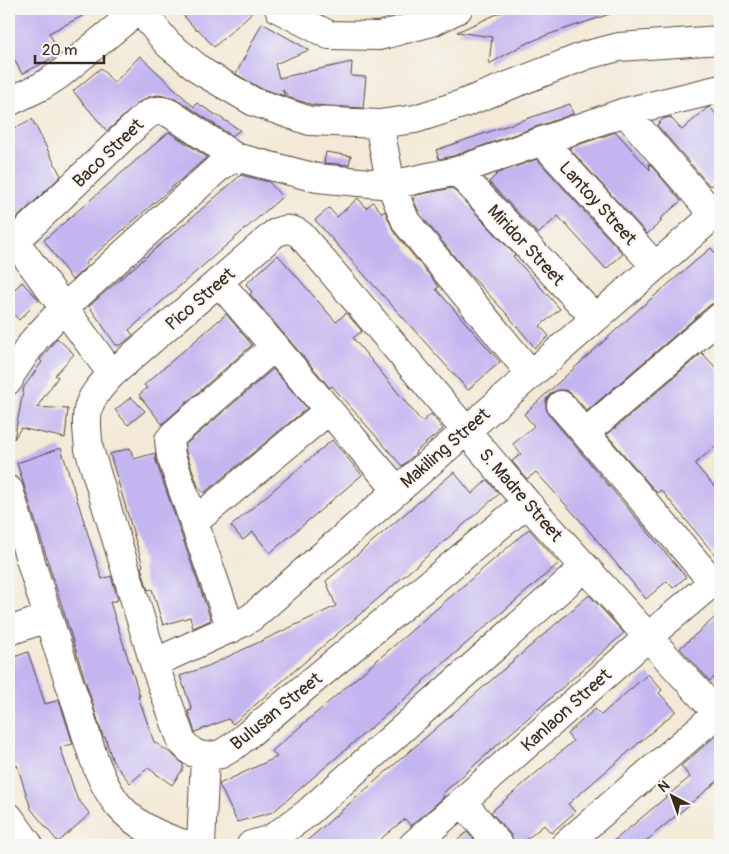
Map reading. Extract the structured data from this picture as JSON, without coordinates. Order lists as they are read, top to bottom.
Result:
{
  "streets": {
    "street": [
      "Baco Street",
      "Lantoy Street",
      "Miridor Street",
      "Pico Street",
      "Makiling Street",
      "S. Madre Street",
      "Kanlaon Street",
      "Bulusan Street"
    ]
  },
  "crossings": [
    ["Lantoy Street", "Makiling Street"],
    ["Miridor Street", "Makiling Street"],
    ["Pico Street", "S. Madre Street"],
    ["Makiling Street", "S. Madre Street"],
    ["S. Madre Street", "Kanlaon Street"],
    ["S. Madre Street", "Bulusan Street"]
  ],
  "scale_bar": "20 m",
  "north": "top left"
}
